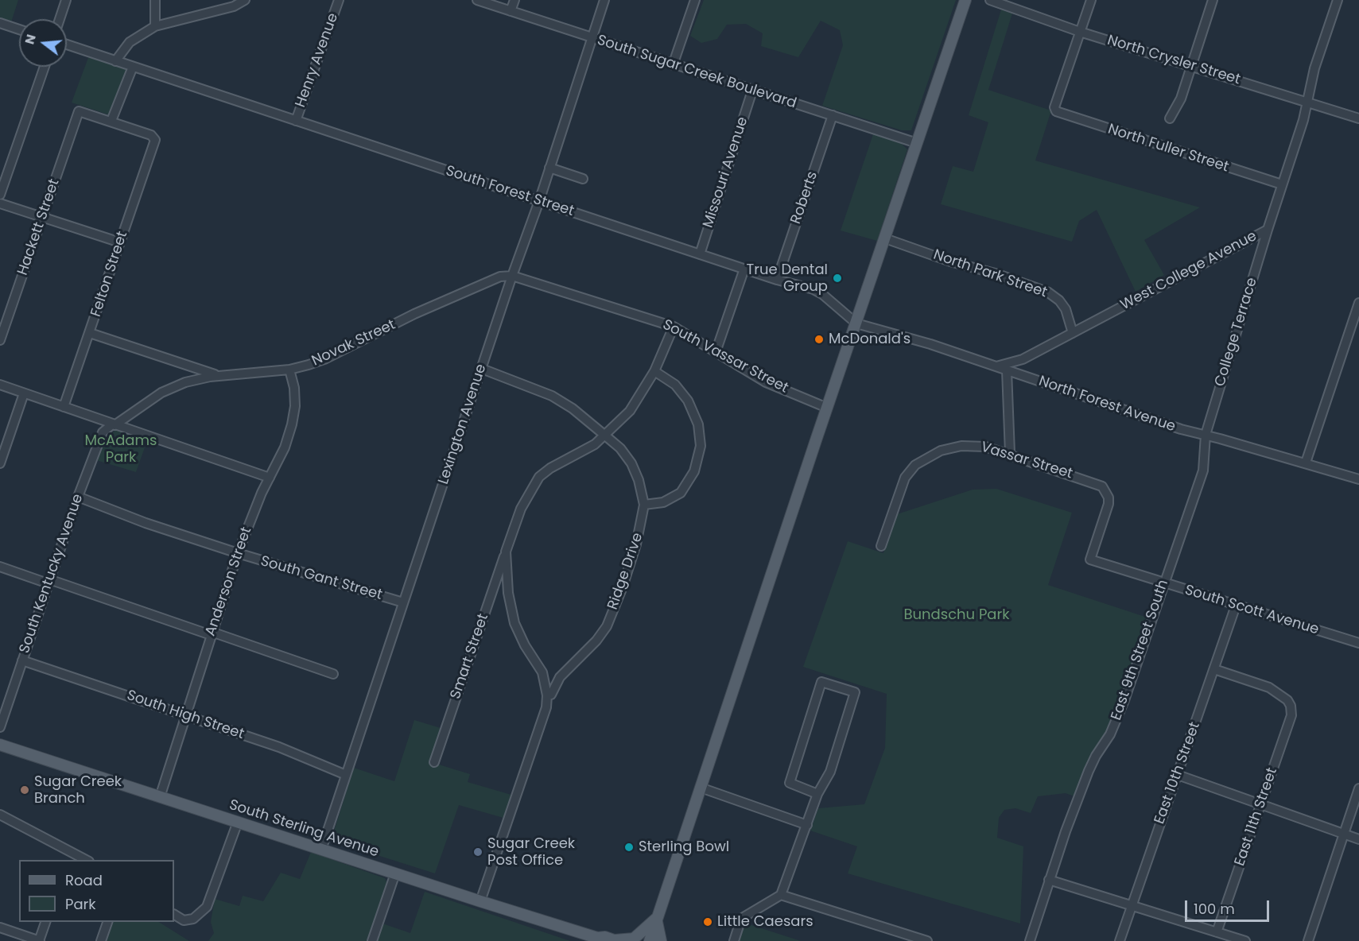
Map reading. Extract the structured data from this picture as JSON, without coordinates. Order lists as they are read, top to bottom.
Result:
{
  "streets": {
    "main road": ["South Sterling Avenue"],
    "street": [
      "Henry Avenue",
      "North Crysler Street",
      "South Sugar Creek Boulevard",
      "North Fuller Street",
      "Missouri Avenue",
      "South Forest Street",
      "Roberts",
      "Hackett Street",
      "West College Avenue",
      "Felton Street",
      "North Park Street",
      "College Terrace",
      "Novak Street",
      "South Vassar Street",
      "North Forest Avenue",
      "Lexington Avenue",
      "Vassar Street",
      "Ridge Drive",
      "South Kentucky Avenue",
      "South Gant Street",
      "Anderson Street",
      "South Scott Avenue",
      "East 9th Street South",
      "Smart Street",
      "South High Street",
      "East 10th Street",
      "East 11th Street"
    ]
  },
  "crossings": [
    ["Henry Avenue", "South Forest Street"],
    ["North Crysler Street", "North Fuller Street"],
    ["North Crysler Street", "West College Avenue"],
    ["South Sugar Creek Boulevard", "Missouri Avenue"],
    ["South Sugar Creek Boulevard", "Roberts"],
    ["South Sugar Creek Boulevard", "Lexington Avenue"],
    ["North Fuller Street", "West College Avenue"],
    ["Missouri Avenue", "South Forest Street"],
    ["South Forest Street", "Roberts"],
    ["South Forest Street", "North Forest Avenue"],
    ["South Forest Street", "Lexington Avenue"],
    ["Hackett Street", "Felton Street"],
    ["West College Avenue", "North Park Street"],
    ["West College Avenue", "College Terrace"],
    ["West College Avenue", "North Forest Avenue"],
    ["College Terrace", "North Forest Avenue"],
    ["College Terrace", "East 9th Street South"],
    ["Novak Street", "South Vassar Street"],
    ["Novak Street", "Lexington Avenue"],
    ["Novak Street", "South Kentucky Avenue"],
    ["Novak Street", "Anderson Street"],
    ["South Vassar Street", "Lexington Avenue"],
    ["South Vassar Street", "Smart Street"],
    ["North Forest Avenue", "East 9th Street South"],
    ["Lexington Avenue", "Ridge Drive"],
    ["Lexington Avenue", "South Gant Street"],
    ["Lexington Avenue", "South High Street"],
    ["Lexington Avenue", "South Sterling Avenue"],
    ["Vassar Street", "South Scott Avenue"],
    ["Ridge Drive", "Smart Street"],
    ["South Kentucky Avenue", "South Gant Street"],
    ["South Kentucky Avenue", "South High Street"],
    ["South Gant Street", "Anderson Street"],
    ["Anderson Street", "South High Street"],
    ["Anderson Street", "South Sterling Avenue"],
    ["South Scott Avenue", "East 9th Street South"],
    ["South Scott Avenue", "East 10th Street"],
    ["East 10th Street", "East 11th Street"]
  ],
  "parks": ["McAdams Park", "Bundschu Park"],
  "places": [
    "True Dental Group",
    "McDonald's",
    "Sugar Creek Branch",
    "Sterling Bowl",
    "Sugar Creek Post Office",
    "Little Caesars"
  ],
  "legend": ["Road", "Park"],
  "scale_bar": "100 m",
  "north": "left"
}
